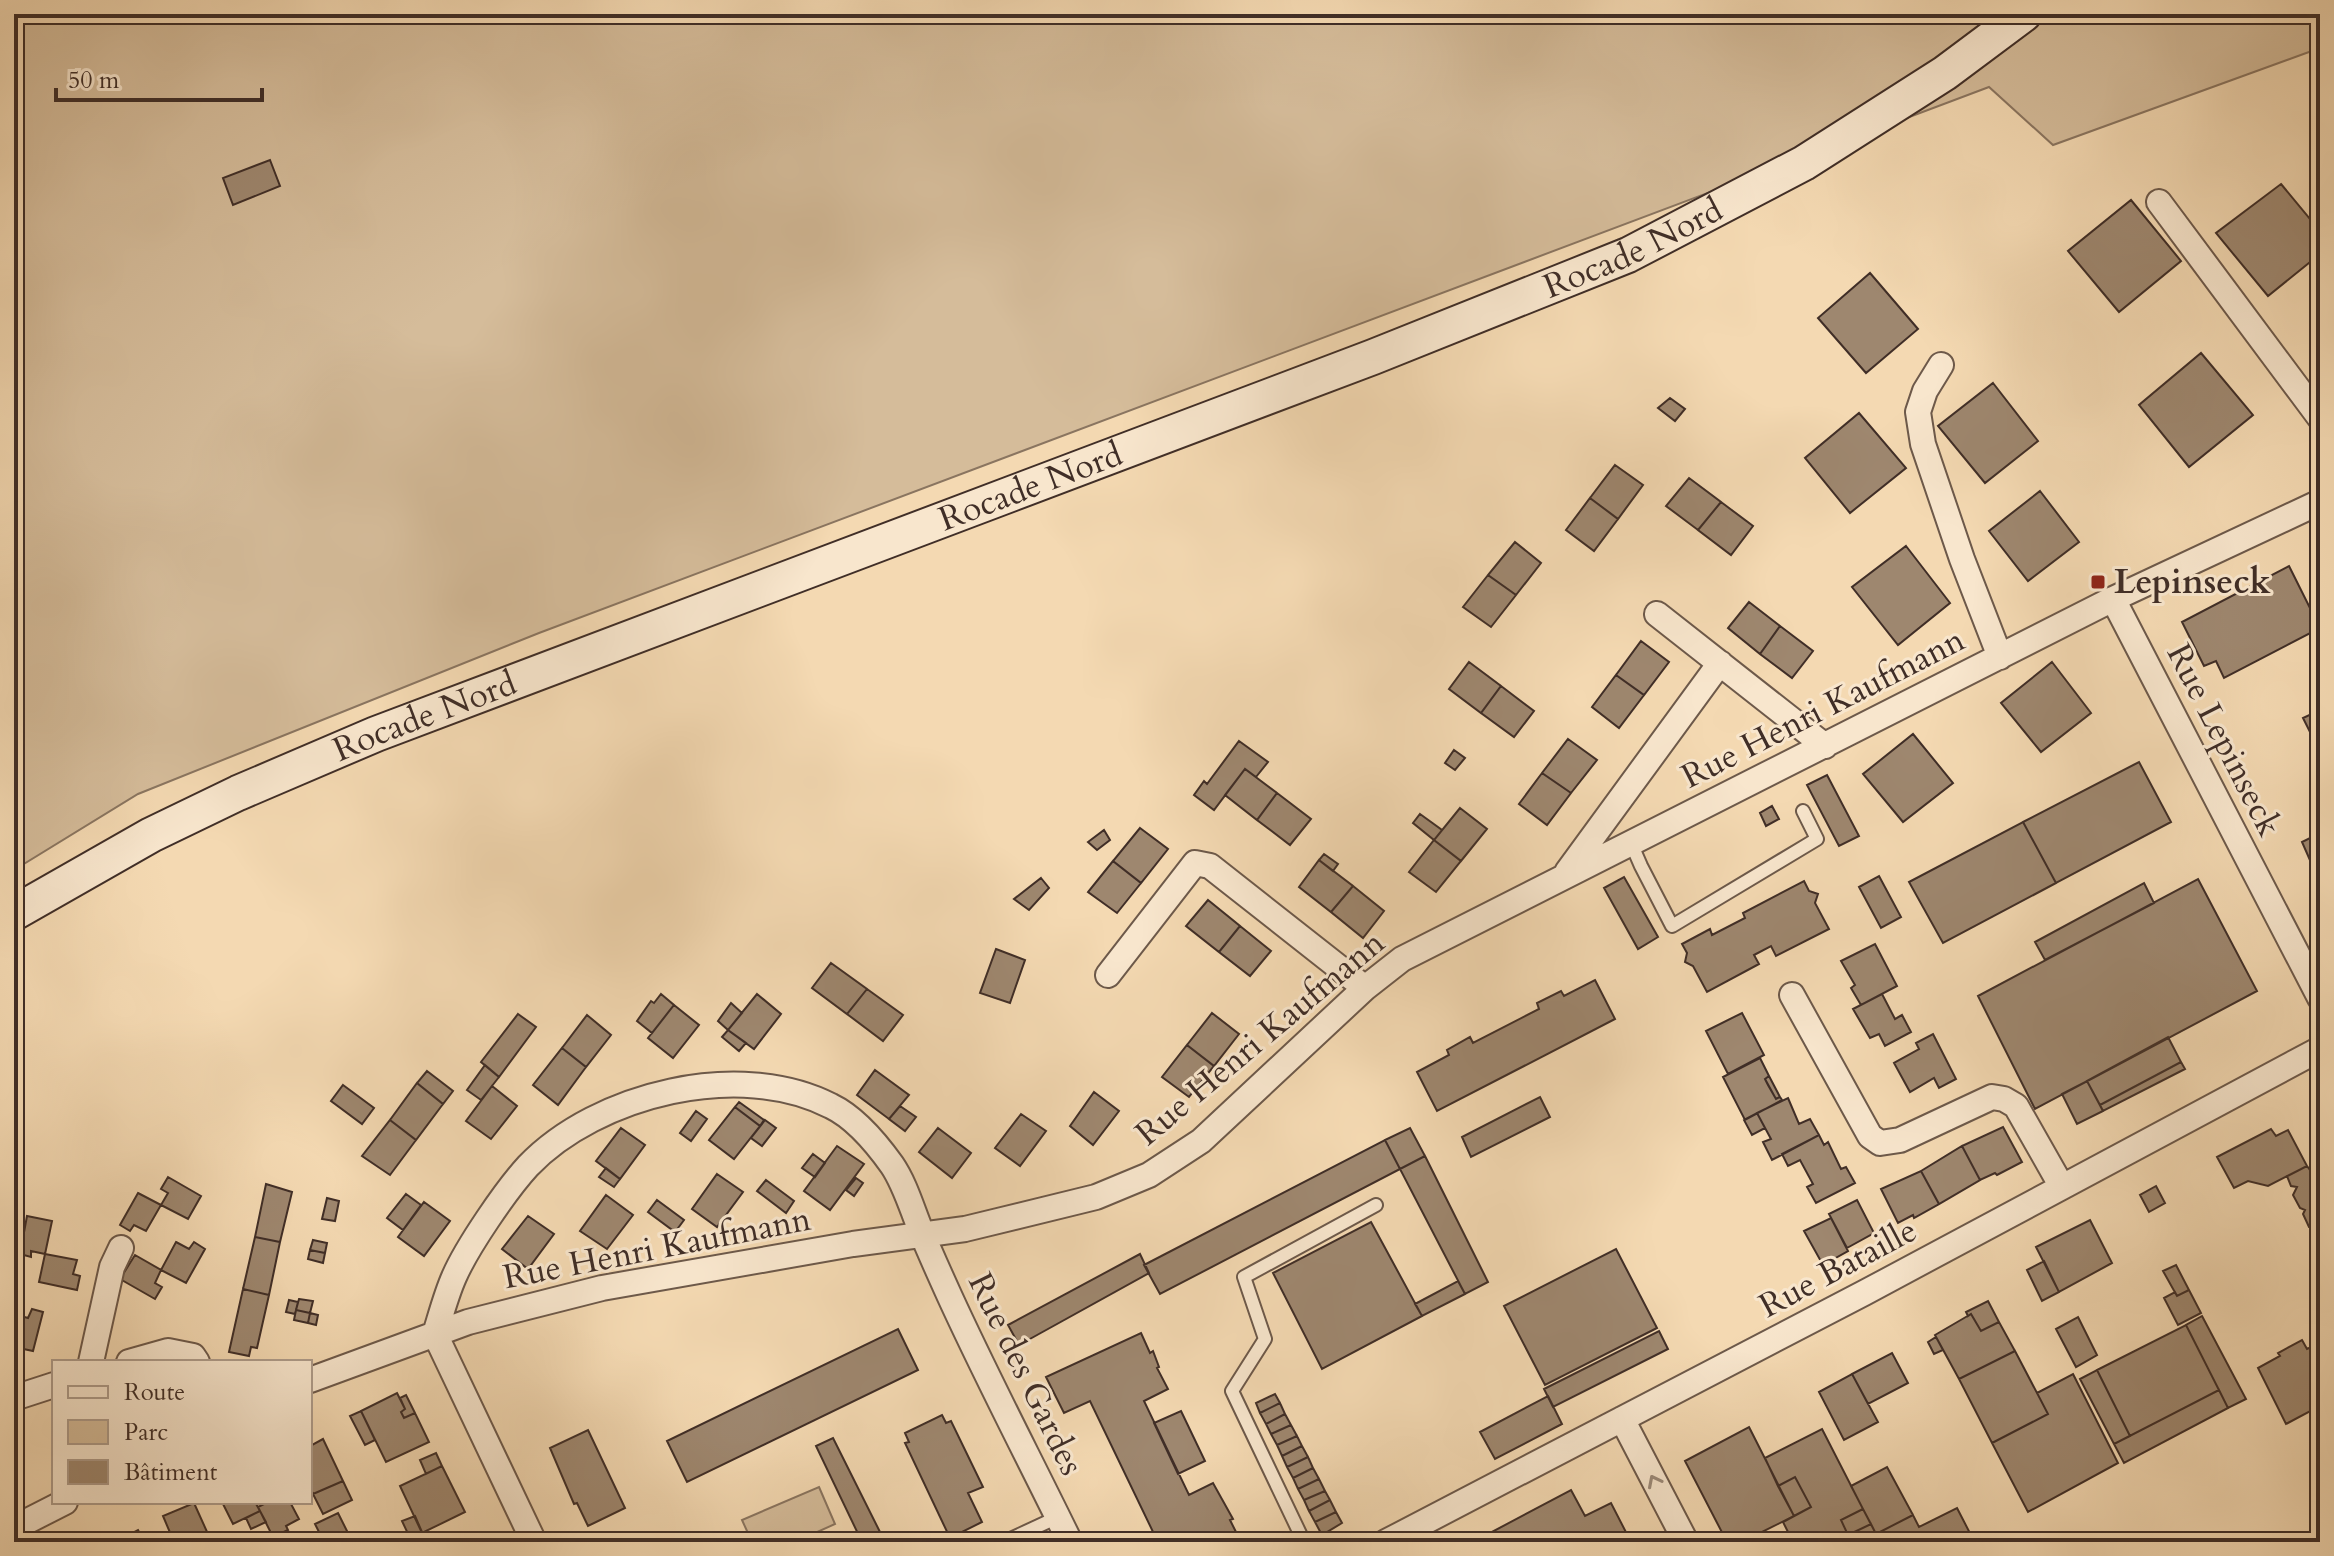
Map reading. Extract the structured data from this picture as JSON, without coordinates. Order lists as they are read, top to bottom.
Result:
{
  "streets": {
    "main road": ["Rocade Nord"],
    "street": [
      "Rue Henri Kaufmann",
      "Rue Lepinseck",
      "Rue Bataille",
      "Rue des Gardes"
    ]
  },
  "crossings": [
    ["Rue Henri Kaufmann", "Rue Lepinseck"],
    ["Rue Henri Kaufmann", "Rue des Gardes"]
  ],
  "places": {
    "transit": ["Lepinseck"]
  },
  "legend": ["Route", "Parc", "Bâtiment"],
  "scale_bar": "50 m"
}
